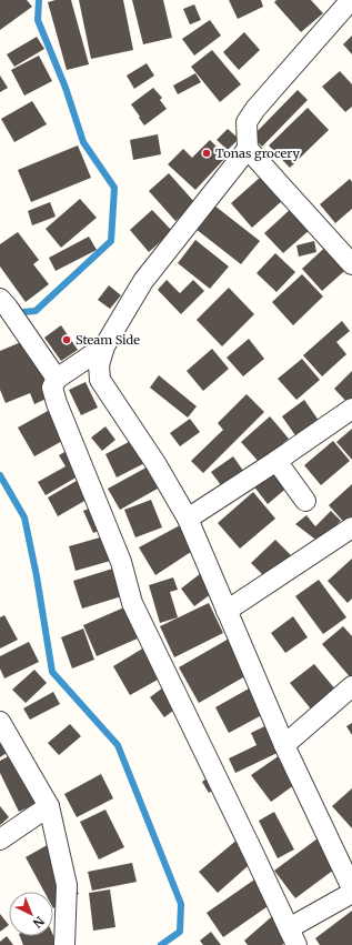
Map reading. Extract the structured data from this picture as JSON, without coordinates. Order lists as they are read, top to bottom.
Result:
{
  "places": ["Tonas grocery", "Steam Side"],
  "north": "bottom right"
}
